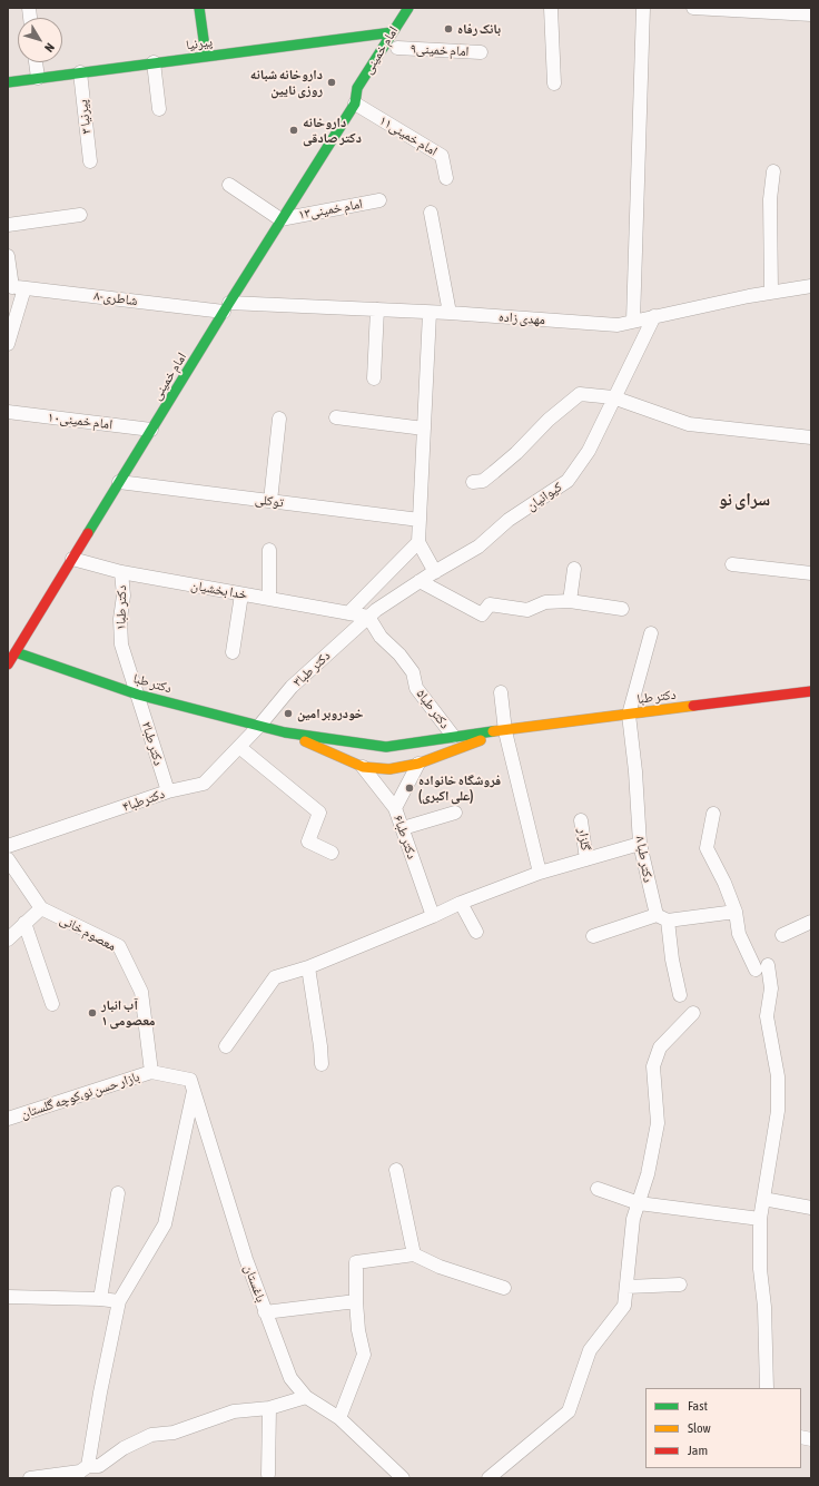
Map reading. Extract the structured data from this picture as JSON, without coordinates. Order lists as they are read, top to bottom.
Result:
{
  "streets": {
    "main road": ["پیرنیا", "امام خمینی", "دکتر طبا"],
    "street": [
      "امام خمینی۹",
      "پیرنیا ۳",
      "امام خمینی۱۱",
      "امام خمینی۱۳",
      "۸-شاطری",
      "مهدی زاده",
      "امام خمینی۱۰",
      "کیوانیان",
      "توکلی",
      "خدا بخشیان",
      "دکتر طبا۱",
      "دکتر طبا۳",
      "دکتر طبا۵",
      "دکتر طبا۲",
      "دکترطبا۴",
      "دکتر طبا۶",
      "گلزار",
      "دکتر طبا ۸",
      "معصوم خانی",
      "بازار حسن نو،کوچه گلستان",
      "باغستان"
    ]
  },
  "crossings": [
    ["پیرنیا", "امام خمینی"],
    ["پیرنیا", "پیرنیا ۳"],
    ["امام خمینی", "امام خمینی۹"],
    ["امام خمینی", "امام خمینی۱۱"],
    ["امام خمینی", "امام خمینی۱۳"],
    ["امام خمینی", "۸-شاطری"],
    ["امام خمینی", "مهدی زاده"],
    ["امام خمینی", "امام خمینی۱۰"],
    ["امام خمینی", "توکلی"],
    ["امام خمینی", "خدا بخشیان"],
    ["امام خمینی", "دکتر طبا"],
    ["۸-شاطری", "مهدی زاده"],
    ["مهدی زاده", "کیوانیان"],
    ["کیوانیان", "خدا بخشیان"],
    ["کیوانیان", "دکتر طبا۳"],
    ["کیوانیان", "دکتر طبا۵"],
    ["خدا بخشیان", "دکتر طبا۱"],
    ["خدا بخشیان", "دکتر طبا۳"],
    ["خدا بخشیان", "دکتر طبا۵"],
    ["دکتر طبا۱", "دکتر طبا"],
    ["دکتر طبا۱", "دکتر طبا۲"],
    ["دکتر طبا۳", "دکتر طبا"],
    ["دکتر طبا۳", "دکتر طبا۵"],
    ["دکتر طبا۳", "دکترطبا۴"],
    ["دکتر طبا", "دکتر طبا۵"],
    ["دکتر طبا", "دکتر طبا۲"],
    ["دکتر طبا", "دکترطبا۴"],
    ["دکتر طبا", "دکتر طبا۶"],
    ["دکتر طبا", "دکتر طبا ۸"],
    ["دکتر طبا۲", "دکترطبا۴"],
    ["معصوم خانی", "بازار حسن نو،کوچه گلستان"],
    ["معصوم خانی", "باغستان"],
    ["بازار حسن نو،کوچه گلستان", "باغستان"]
  ],
  "districts": ["سرای نو"],
  "places": [
    "بانک رفاه",
    "داروخانه شبانه روزی نایین",
    "داروخانه دکتر صادقی",
    "خودروبر امین",
    "فروشگاه خانواده (علی اکبری)",
    "آب انبار معصومی ۱"
  ],
  "legend": ["Fast", "Slow", "Jam"],
  "north": "bottom right"
}
